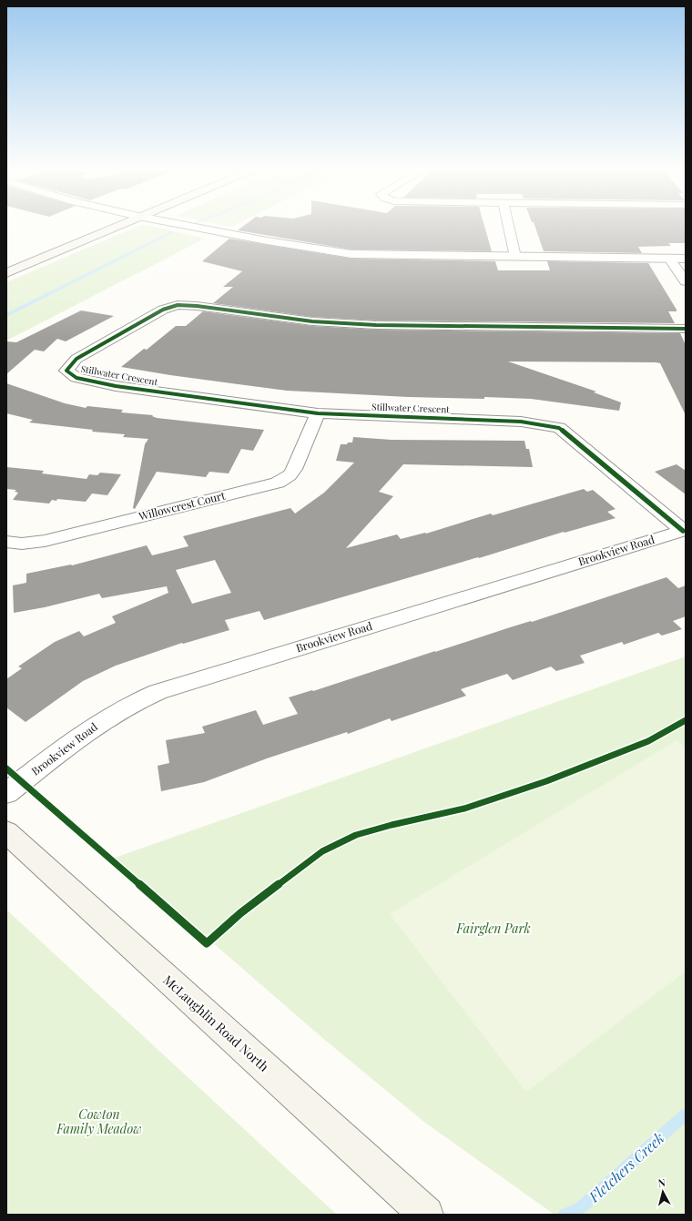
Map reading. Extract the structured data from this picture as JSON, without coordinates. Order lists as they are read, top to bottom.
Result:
{
  "streets": {
    "main road": ["McLaughlin Road North"],
    "street": ["Stillwater Crescent", "Willowcrest Court", "Brookview Road"]
  },
  "crossings": [
    ["Stillwater Crescent", "Willowcrest Court"],
    ["Stillwater Crescent", "Brookview Road"]
  ],
  "water": ["Fletchers Creek"],
  "parks": ["Fairglen Park", "Cowton Family Meadow"],
  "north": "top"
}
